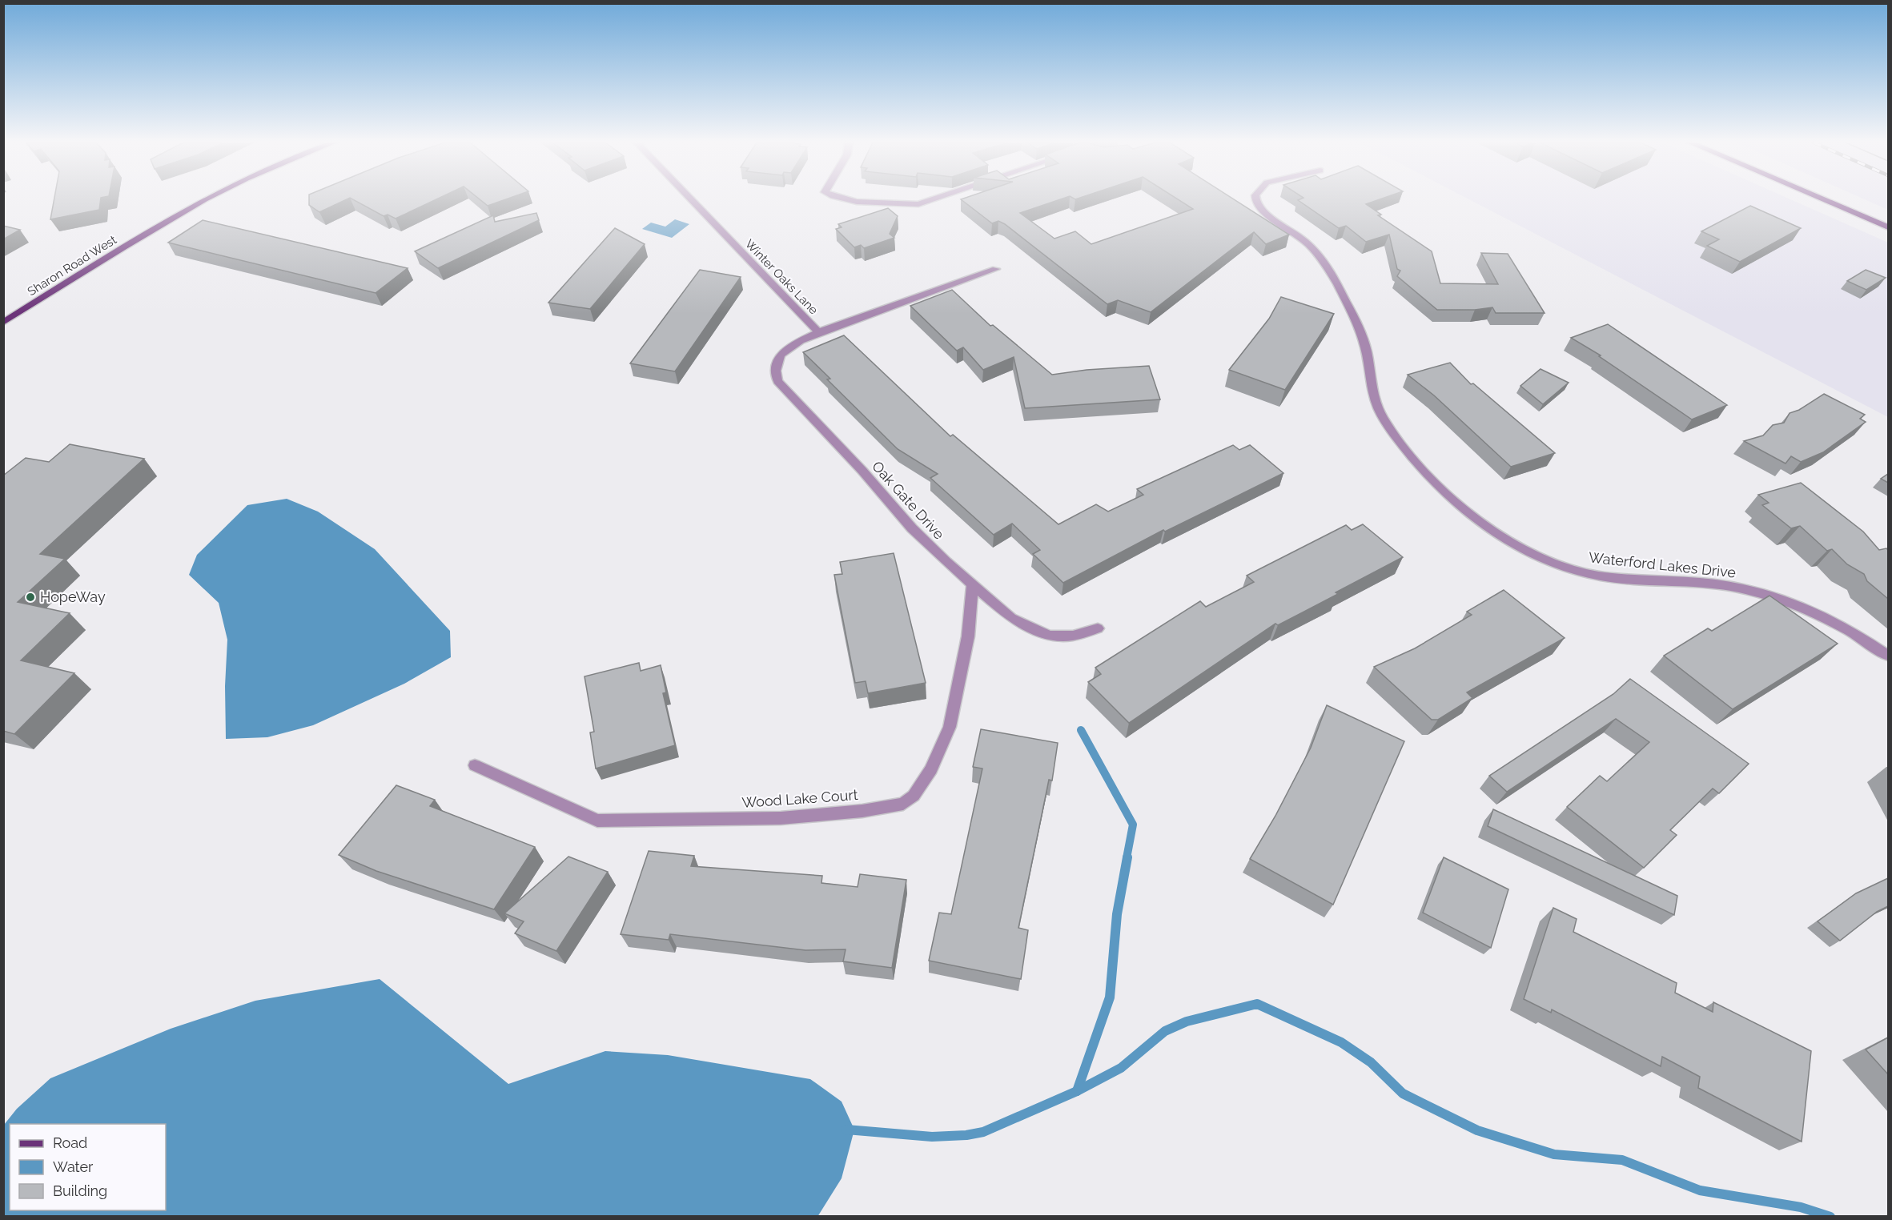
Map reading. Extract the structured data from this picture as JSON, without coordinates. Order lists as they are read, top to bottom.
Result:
{
  "streets": {
    "main road": ["Sharon Road West"],
    "street": [
      "Winter Oaks Lane",
      "Oak Gate Drive",
      "Waterford Lakes Drive",
      "Wood Lake Court"
    ]
  },
  "crossings": [
    ["Winter Oaks Lane", "Oak Gate Drive"],
    ["Oak Gate Drive", "Wood Lake Court"]
  ],
  "places": ["HopeWay"],
  "legend": ["Road", "Water", "Building"]
}
